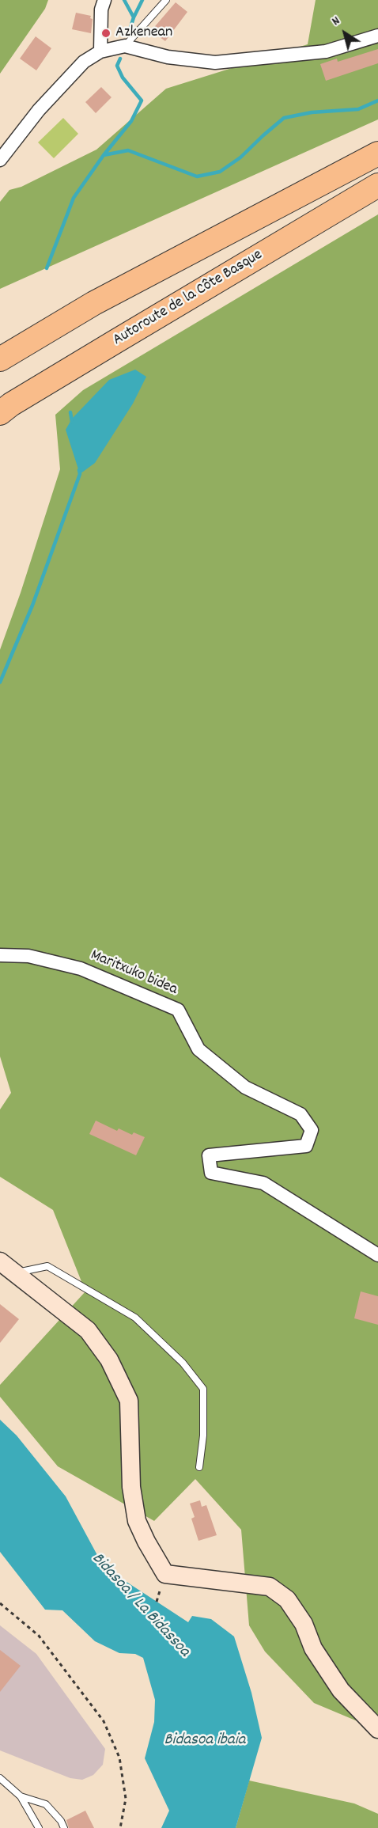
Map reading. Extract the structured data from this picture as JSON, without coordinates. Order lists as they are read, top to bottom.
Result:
{
  "streets": {
    "highway": ["Autoroute de la Côte Basque"],
    "street": ["Maritxuko bidea"]
  },
  "water": ["Bidasoa / La Bidassoa", "Bidasoa ibaia"],
  "places": ["Azkenean"],
  "north": "top left"
}
